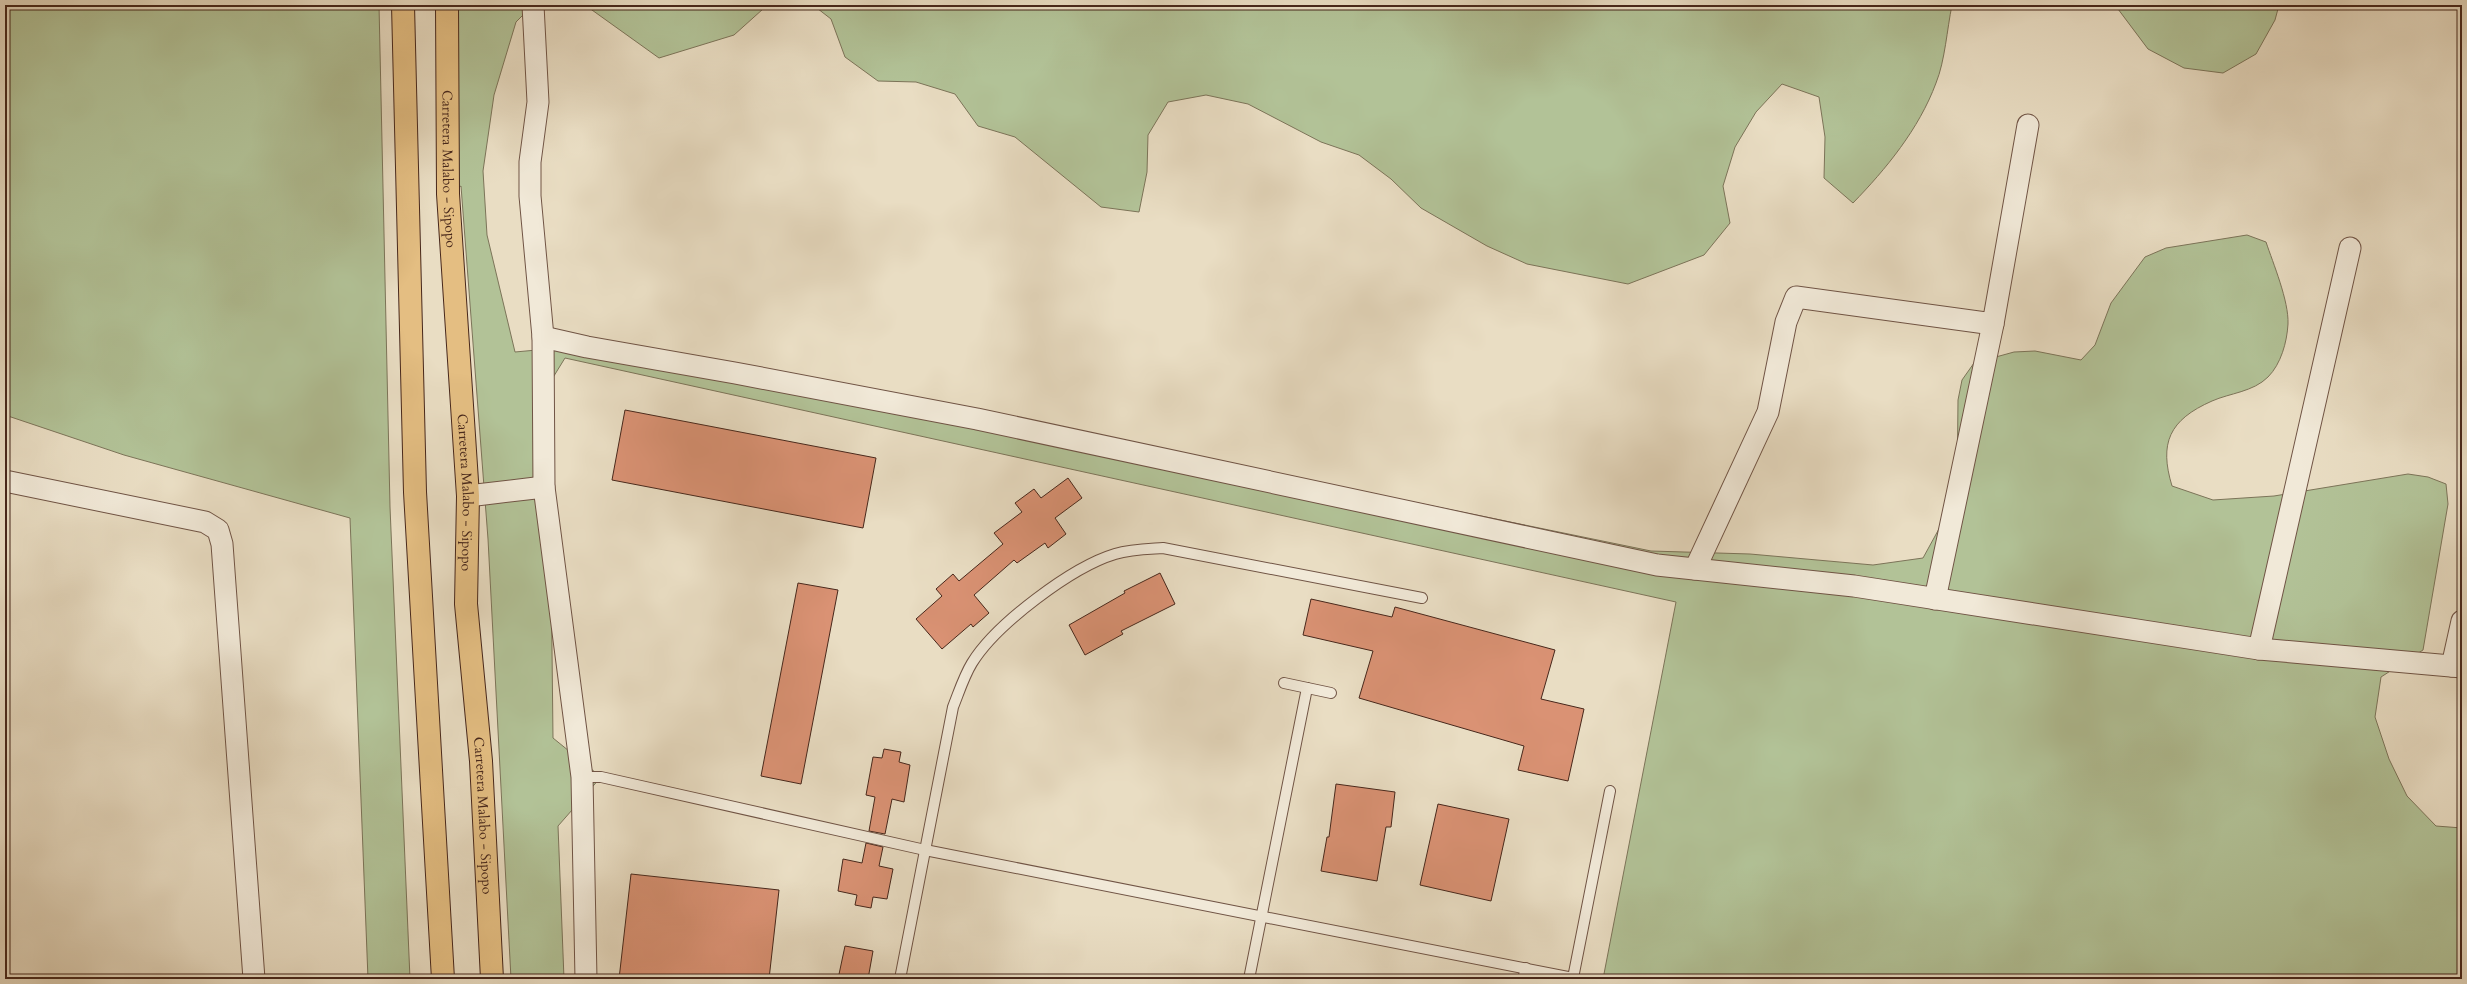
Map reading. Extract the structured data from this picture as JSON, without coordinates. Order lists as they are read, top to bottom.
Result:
{
  "streets": {
    "highway": ["Carretera Malabo - Sipopo"]
  }
}
